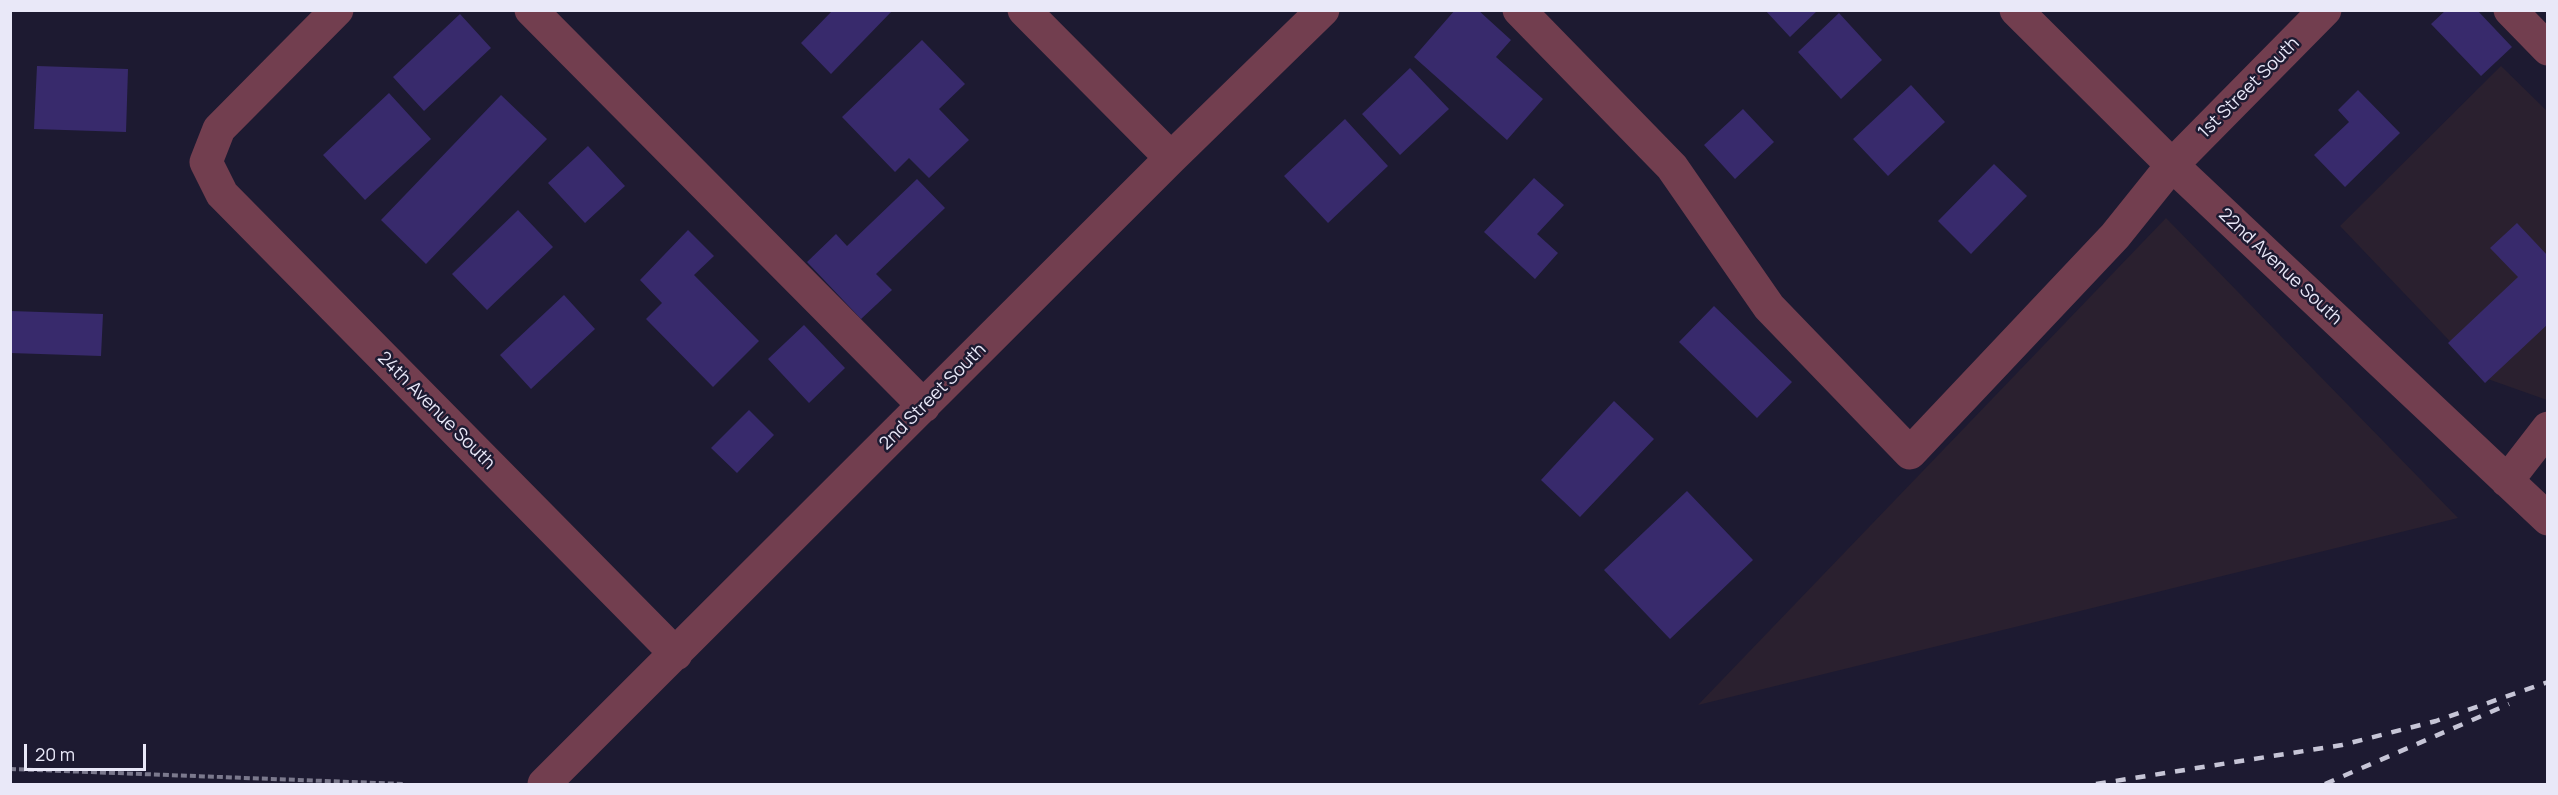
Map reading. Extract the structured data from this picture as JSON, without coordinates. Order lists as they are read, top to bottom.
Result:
{
  "streets": {
    "street": [
      "1st Street South",
      "22nd Avenue South",
      "2nd Street South",
      "24th Avenue South"
    ]
  },
  "crossings": [
    ["1st Street South", "22nd Avenue South"],
    ["2nd Street South", "24th Avenue South"]
  ],
  "scale_bar": "20 m"
}
